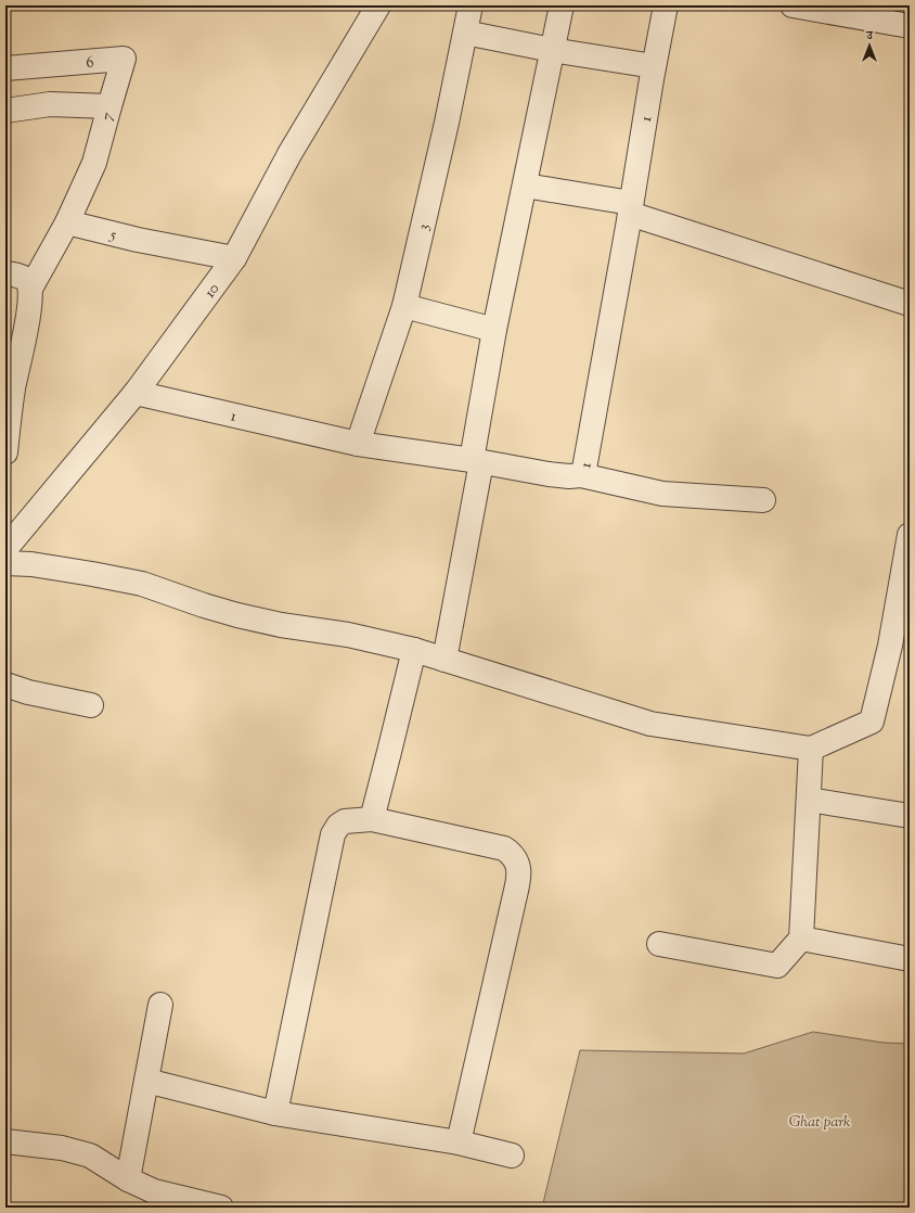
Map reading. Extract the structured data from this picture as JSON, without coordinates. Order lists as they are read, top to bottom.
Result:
{
  "streets": {
    "street": [
      "6",
      "7",
      "1",
      "3",
      "5",
      "10"
    ]
  },
  "crossings": [
    ["6", "7"],
    ["7", "5"],
    ["1", "3"],
    ["1", "10"],
    ["5", "10"]
  ],
  "parks": ["Ghat park"],
  "north": "top"
}
